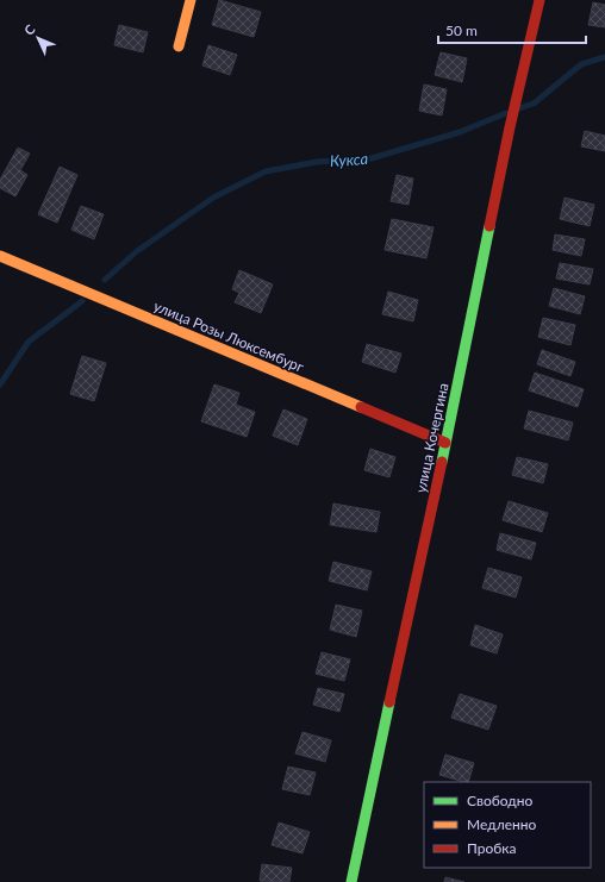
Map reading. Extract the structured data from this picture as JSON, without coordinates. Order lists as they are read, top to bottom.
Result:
{
  "streets": {
    "street": ["улица Розы Люксембург", "улица Кочергина"]
  },
  "crossings": [
    ["улица Розы Люксембург", "улица Кочергина"]
  ],
  "water": ["Кукса"],
  "legend": ["Свободно", "Медленно", "Пробка"],
  "scale_bar": "50 m",
  "north": "top left"
}
